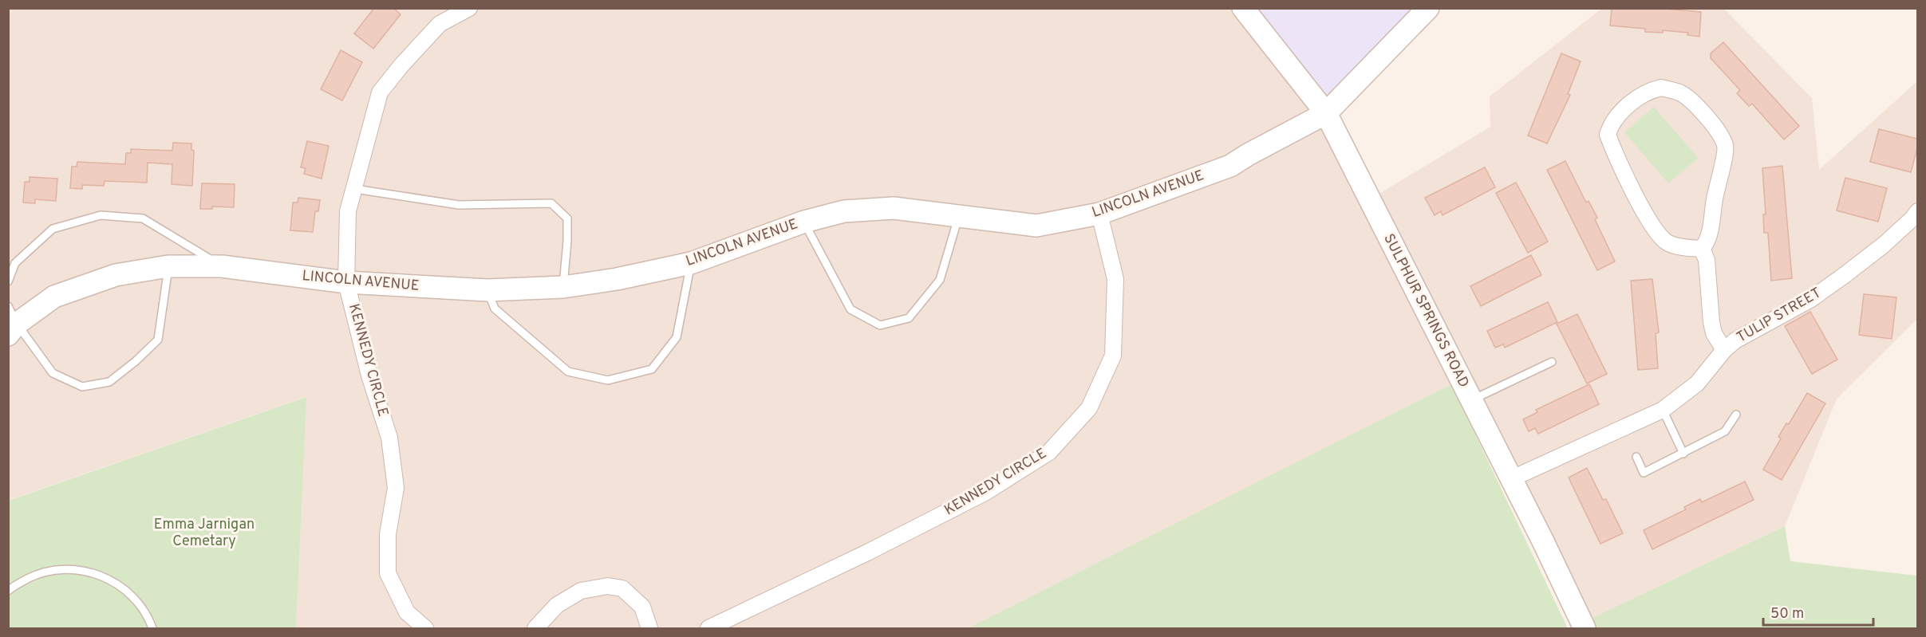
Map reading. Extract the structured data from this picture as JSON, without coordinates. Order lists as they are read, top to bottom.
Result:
{
  "streets": {
    "street": [
      "LINCOLN AVENUE",
      "SULPHUR SPRINGS ROAD",
      "TULIP STREET",
      "KENNEDY CIRCLE"
    ]
  },
  "crossings": [
    ["LINCOLN AVENUE", "SULPHUR SPRINGS ROAD"],
    ["LINCOLN AVENUE", "KENNEDY CIRCLE"],
    ["SULPHUR SPRINGS ROAD", "TULIP STREET"]
  ],
  "parks": ["Emma Jarnigan Cemetary"],
  "scale_bar": "50 m"
}
